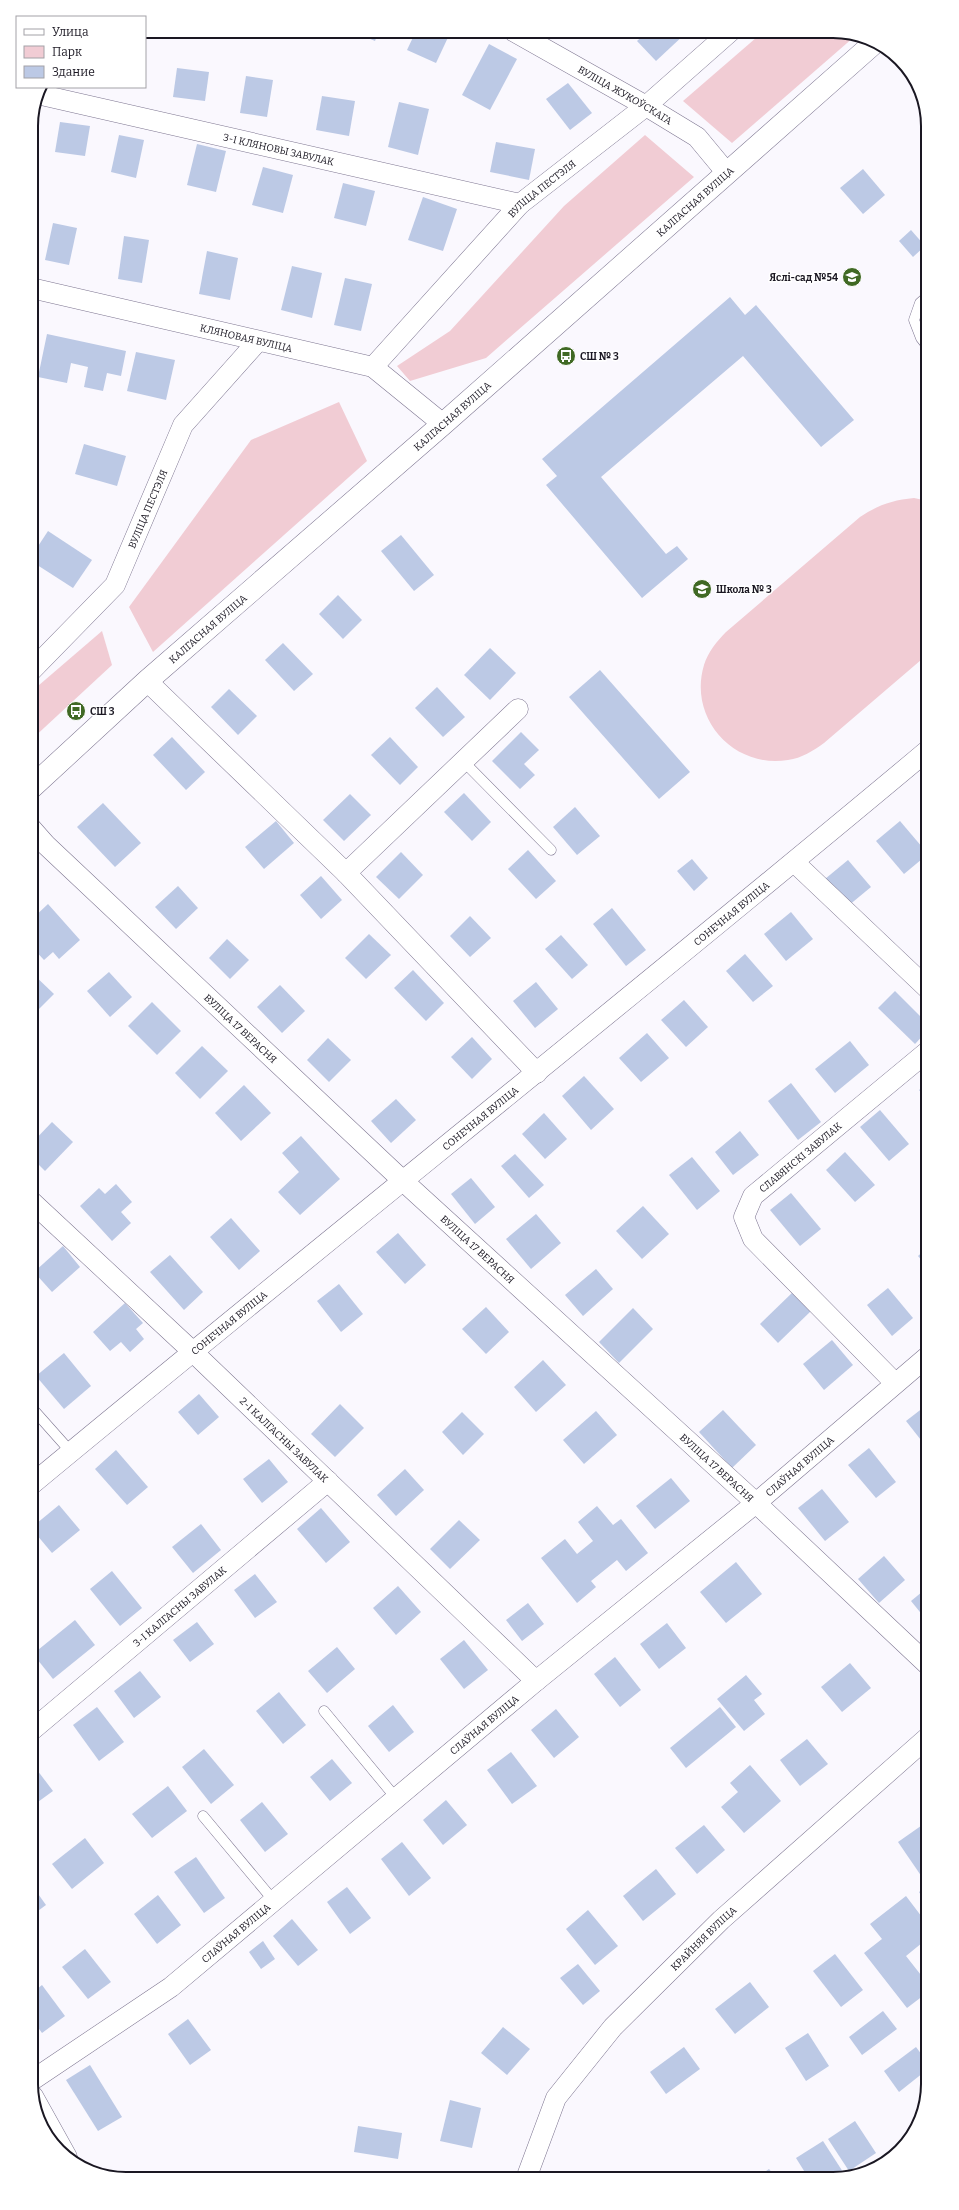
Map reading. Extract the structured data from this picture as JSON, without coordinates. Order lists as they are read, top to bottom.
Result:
{
  "streets": {
    "street": [
      "ВУЛІЦА ЖУКОЎСКАГА",
      "3-І КЛЯНОВЫ ЗАВУЛАК",
      "ВУЛІЦА ПЕСТЭЛЯ",
      "КАЛГАСНАЯ ВУЛІЦА",
      "КЛЯНОВАЯ ВУЛІЦА",
      "СОНЕЧНАЯ ВУЛІЦА",
      "ВУЛІЦА 17 ВЕРАСНЯ",
      "СЛАВЯНСКІ ЗАВУЛАК",
      "2-І КАЛГАСНЫ ЗАВУЛАК",
      "СЛАЎНАЯ ВУЛІЦА",
      "3-І КАЛГАСНЫ ЗАВУЛАК",
      "КРАЙНЯЯ ВУЛІЦА"
    ]
  },
  "crossings": [
    ["ВУЛІЦА ЖУКОЎСКАГА", "ВУЛІЦА ПЕСТЭЛЯ"],
    ["ВУЛІЦА ЖУКОЎСКАГА", "КАЛГАСНАЯ ВУЛІЦА"],
    ["3-І КЛЯНОВЫ ЗАВУЛАК", "ВУЛІЦА ПЕСТЭЛЯ"],
    ["ВУЛІЦА ПЕСТЭЛЯ", "КЛЯНОВАЯ ВУЛІЦА"],
    ["КАЛГАСНАЯ ВУЛІЦА", "КЛЯНОВАЯ ВУЛІЦА"],
    ["СОНЕЧНАЯ ВУЛІЦА", "ВУЛІЦА 17 ВЕРАСНЯ"],
    ["СОНЕЧНАЯ ВУЛІЦА", "2-І КАЛГАСНЫ ЗАВУЛАК"],
    ["ВУЛІЦА 17 ВЕРАСНЯ", "СЛАЎНАЯ ВУЛІЦА"],
    ["СЛАВЯНСКІ ЗАВУЛАК", "СЛАЎНАЯ ВУЛІЦА"],
    ["2-І КАЛГАСНЫ ЗАВУЛАК", "СЛАЎНАЯ ВУЛІЦА"],
    ["2-І КАЛГАСНЫ ЗАВУЛАК", "3-І КАЛГАСНЫ ЗАВУЛАК"]
  ],
  "places": {
    "school or university": ["Яслі-сад №54", "Школа № 3"],
    "bus stop": ["СШ № 3", "СШ 3"]
  },
  "legend": ["Улица", "Парк", "Здание"]
}
